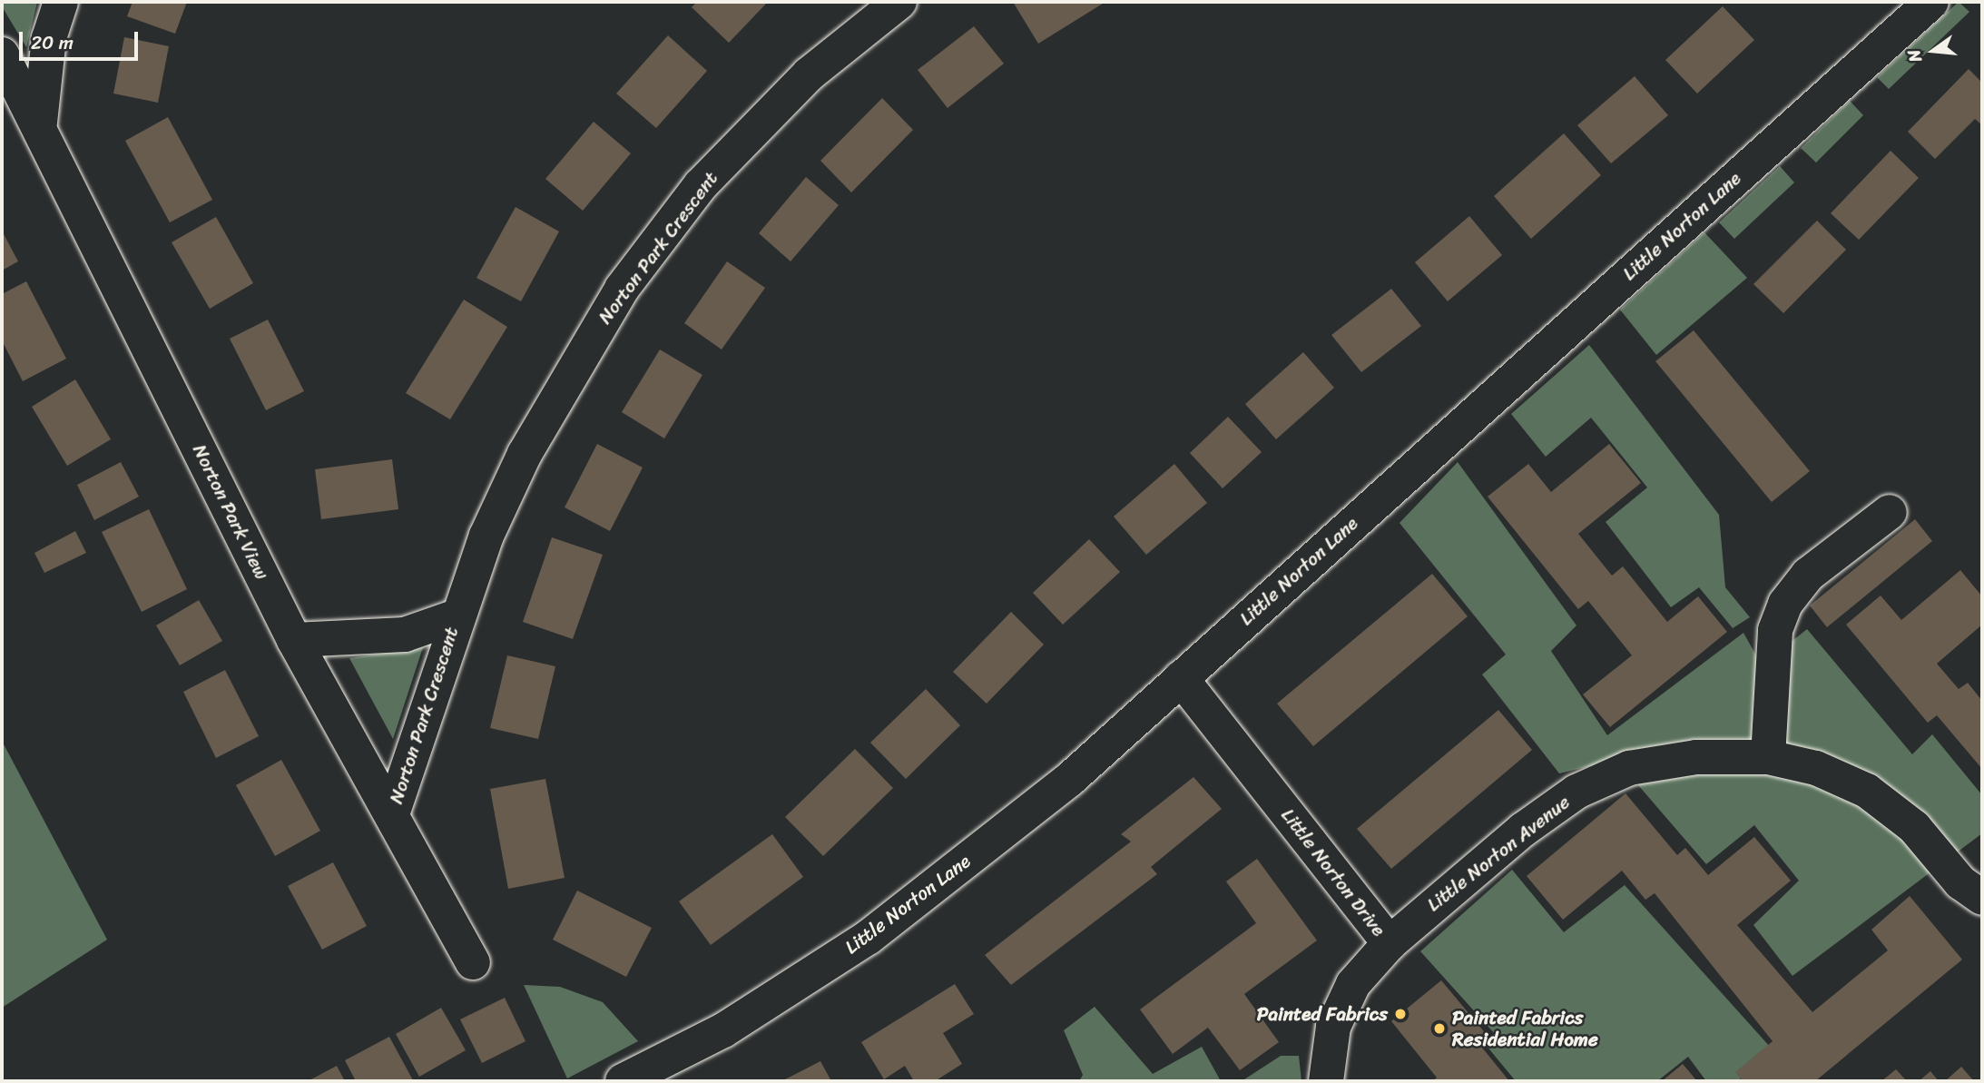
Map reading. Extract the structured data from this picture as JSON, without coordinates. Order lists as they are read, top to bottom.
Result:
{
  "streets": {
    "street": [
      "Little Norton Lane",
      "Norton Park Crescent",
      "Norton Park View",
      "Little Norton Avenue",
      "Little Norton Drive"
    ]
  },
  "crossings": [
    ["Little Norton Lane", "Little Norton Drive"],
    ["Norton Park Crescent", "Norton Park View"],
    ["Little Norton Avenue", "Little Norton Drive"]
  ],
  "places": ["Painted Fabrics", "Painted Fabrics Residential Home"],
  "scale_bar": "20 m",
  "north": "left"
}
